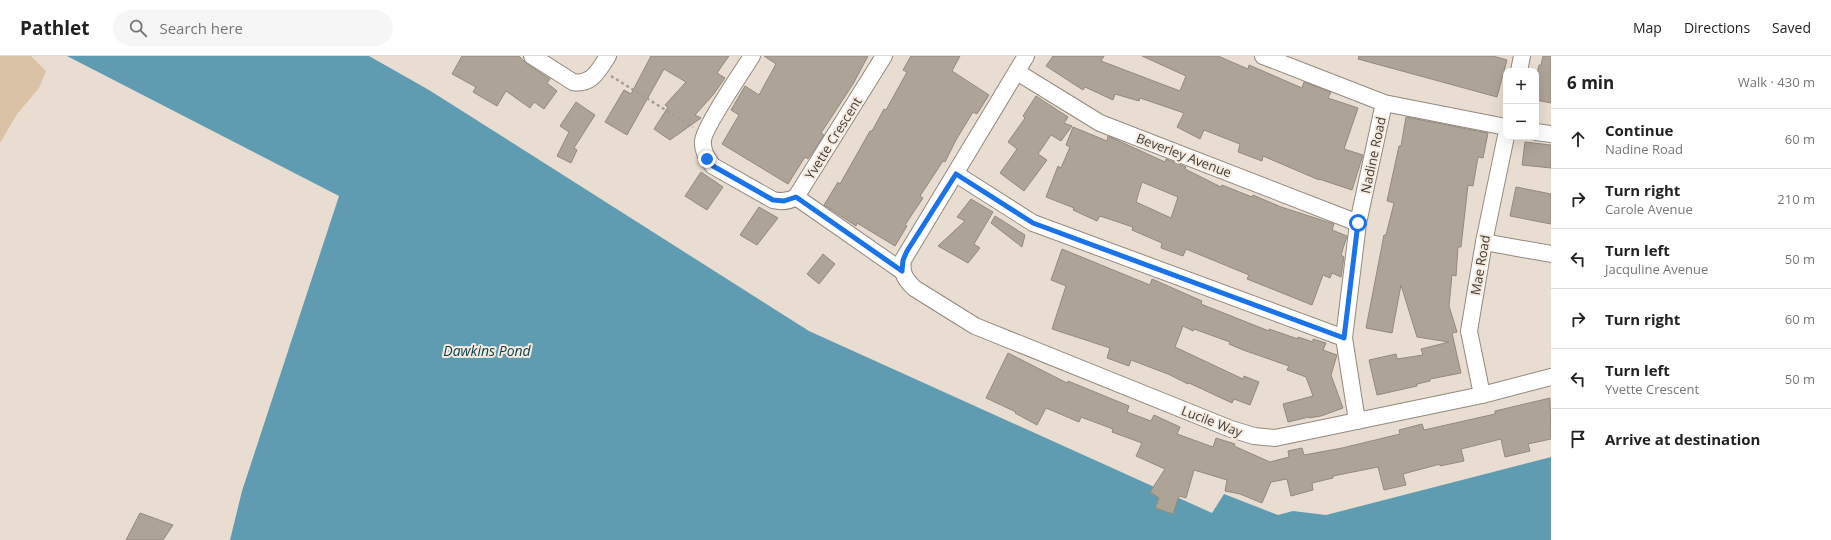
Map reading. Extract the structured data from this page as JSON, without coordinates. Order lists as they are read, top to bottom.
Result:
{
  "streets": {
    "street": [
      "Yvette Crescent",
      "Beverley Avenue",
      "Nadine Road",
      "Mae Road",
      "Lucile Way"
    ]
  },
  "crossings": [
    ["Beverley Avenue", "Nadine Road"],
    ["Nadine Road", "Lucile Way"],
    ["Mae Road", "Lucile Way"]
  ],
  "water": ["Dawkins Pond"],
  "page": {
    "header": "Pathlet",
    "search": "Search here",
    "nav": ["Map", "Directions", "Saved"],
    "heading": ["6 min", "Walk · 430 m"],
    "map_buttons": ["+", "−"],
    "list": [
      ["Continue", "Nadine Road", "60 m"],
      ["Turn right", "Carole Avenue", "210 m"],
      ["Turn left", "Jacquline Avenue", "50 m"],
      ["Turn right", "60 m"],
      ["Turn left", "Yvette Crescent", "50 m"],
      "Arrive at destination"
    ]
  }
}
